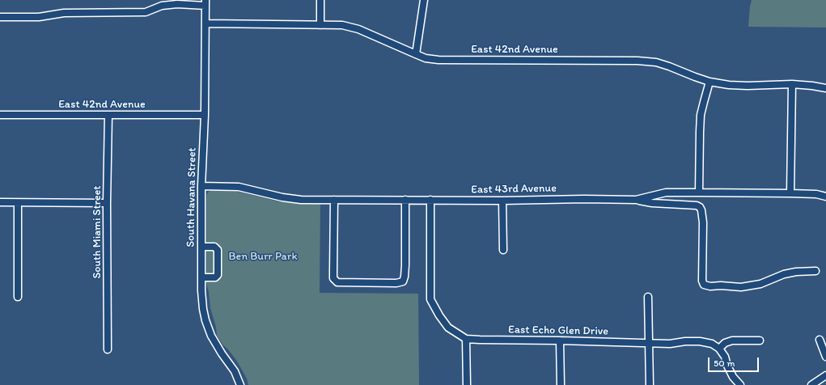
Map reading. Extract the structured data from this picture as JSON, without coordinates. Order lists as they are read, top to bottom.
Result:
{
  "streets": {
    "street": [
      "East 42nd Avenue",
      "East 43rd Avenue",
      "South Havana Street",
      "South Miami Street",
      "East Echo Glen Drive"
    ]
  },
  "crossings": [
    ["East 42nd Avenue", "South Havana Street"],
    ["East 42nd Avenue", "South Miami Street"],
    ["East 43rd Avenue", "South Havana Street"]
  ],
  "parks": ["Ben Burr Park"],
  "scale_bar": "50 m"
}
